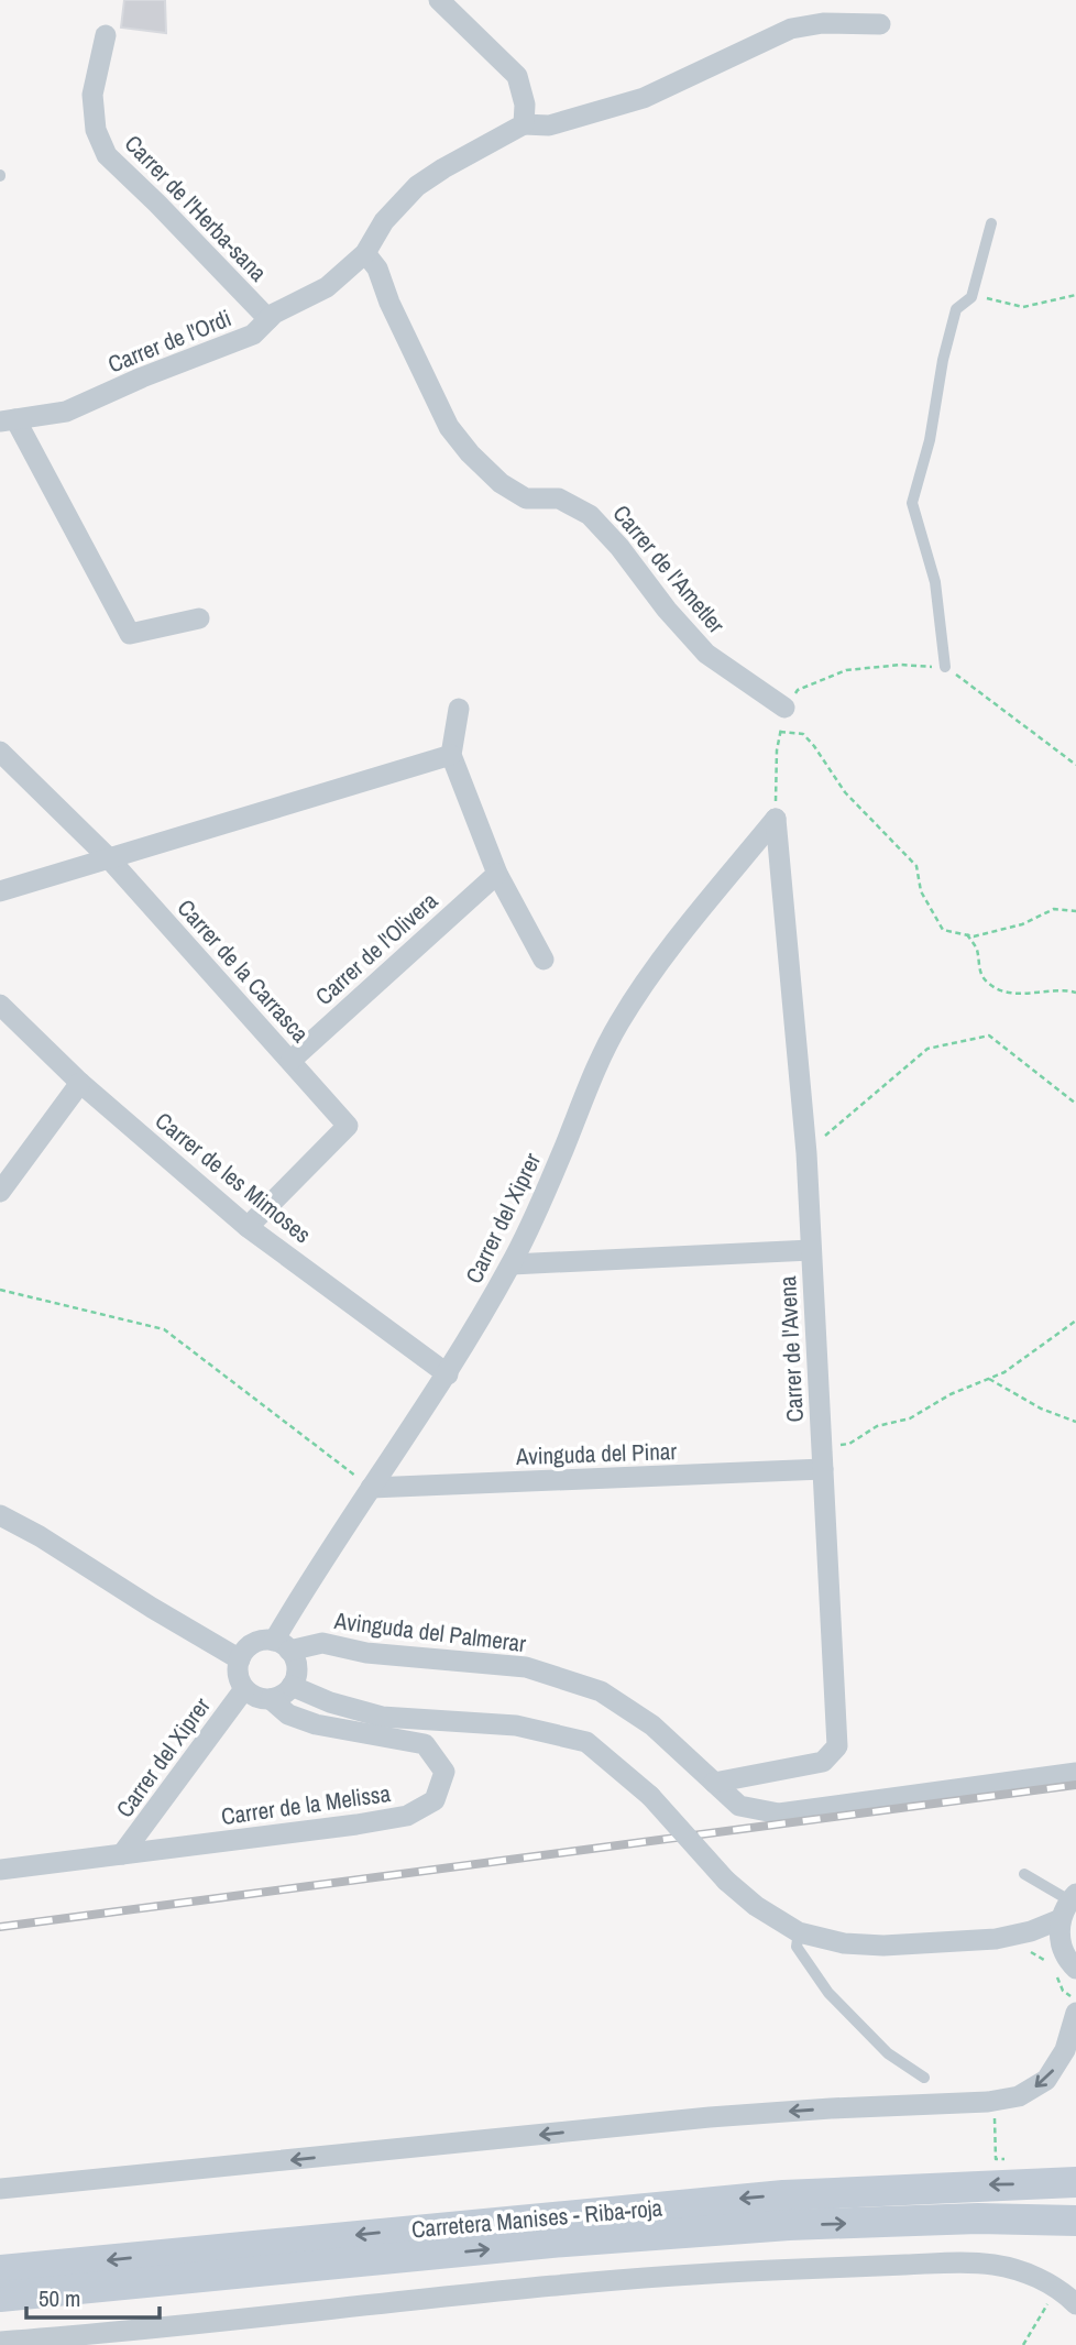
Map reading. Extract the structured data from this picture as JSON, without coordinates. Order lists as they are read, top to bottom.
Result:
{
  "streets": {
    "main road": ["Carretera Manises - Riba-roja"],
    "street": [
      "Carrer de l'Herba-sana",
      "Carrer de l'Ordi",
      "Carrer de l'Ametler",
      "Carrer de l'Olivera",
      "Carrer de la Carrasca",
      "Carrer de les Mimoses",
      "Carrer del Xiprer",
      "Carrer de l'Avena",
      "Avinguda del Pinar",
      "Avinguda del Palmerar",
      "Carrer de la Melissa"
    ]
  },
  "crossings": [
    ["Carrer de l'Herba-sana", "Carrer de l'Ordi"],
    ["Carrer de l'Ordi", "Carrer de l'Ametler"],
    ["Carrer de l'Olivera", "Carrer de la Carrasca"],
    ["Carrer de la Carrasca", "Carrer de les Mimoses"],
    ["Carrer de les Mimoses", "Carrer del Xiprer"],
    ["Carrer del Xiprer", "Carrer de l'Avena"],
    ["Carrer del Xiprer", "Avinguda del Pinar"],
    ["Carrer del Xiprer", "Avinguda del Palmerar"],
    ["Carrer del Xiprer", "Carrer de la Melissa"],
    ["Carrer de l'Avena", "Avinguda del Pinar"],
    ["Carrer de l'Avena", "Avinguda del Palmerar"],
    ["Avinguda del Palmerar", "Carrer de la Melissa"]
  ],
  "scale_bar": "50 m"
}
